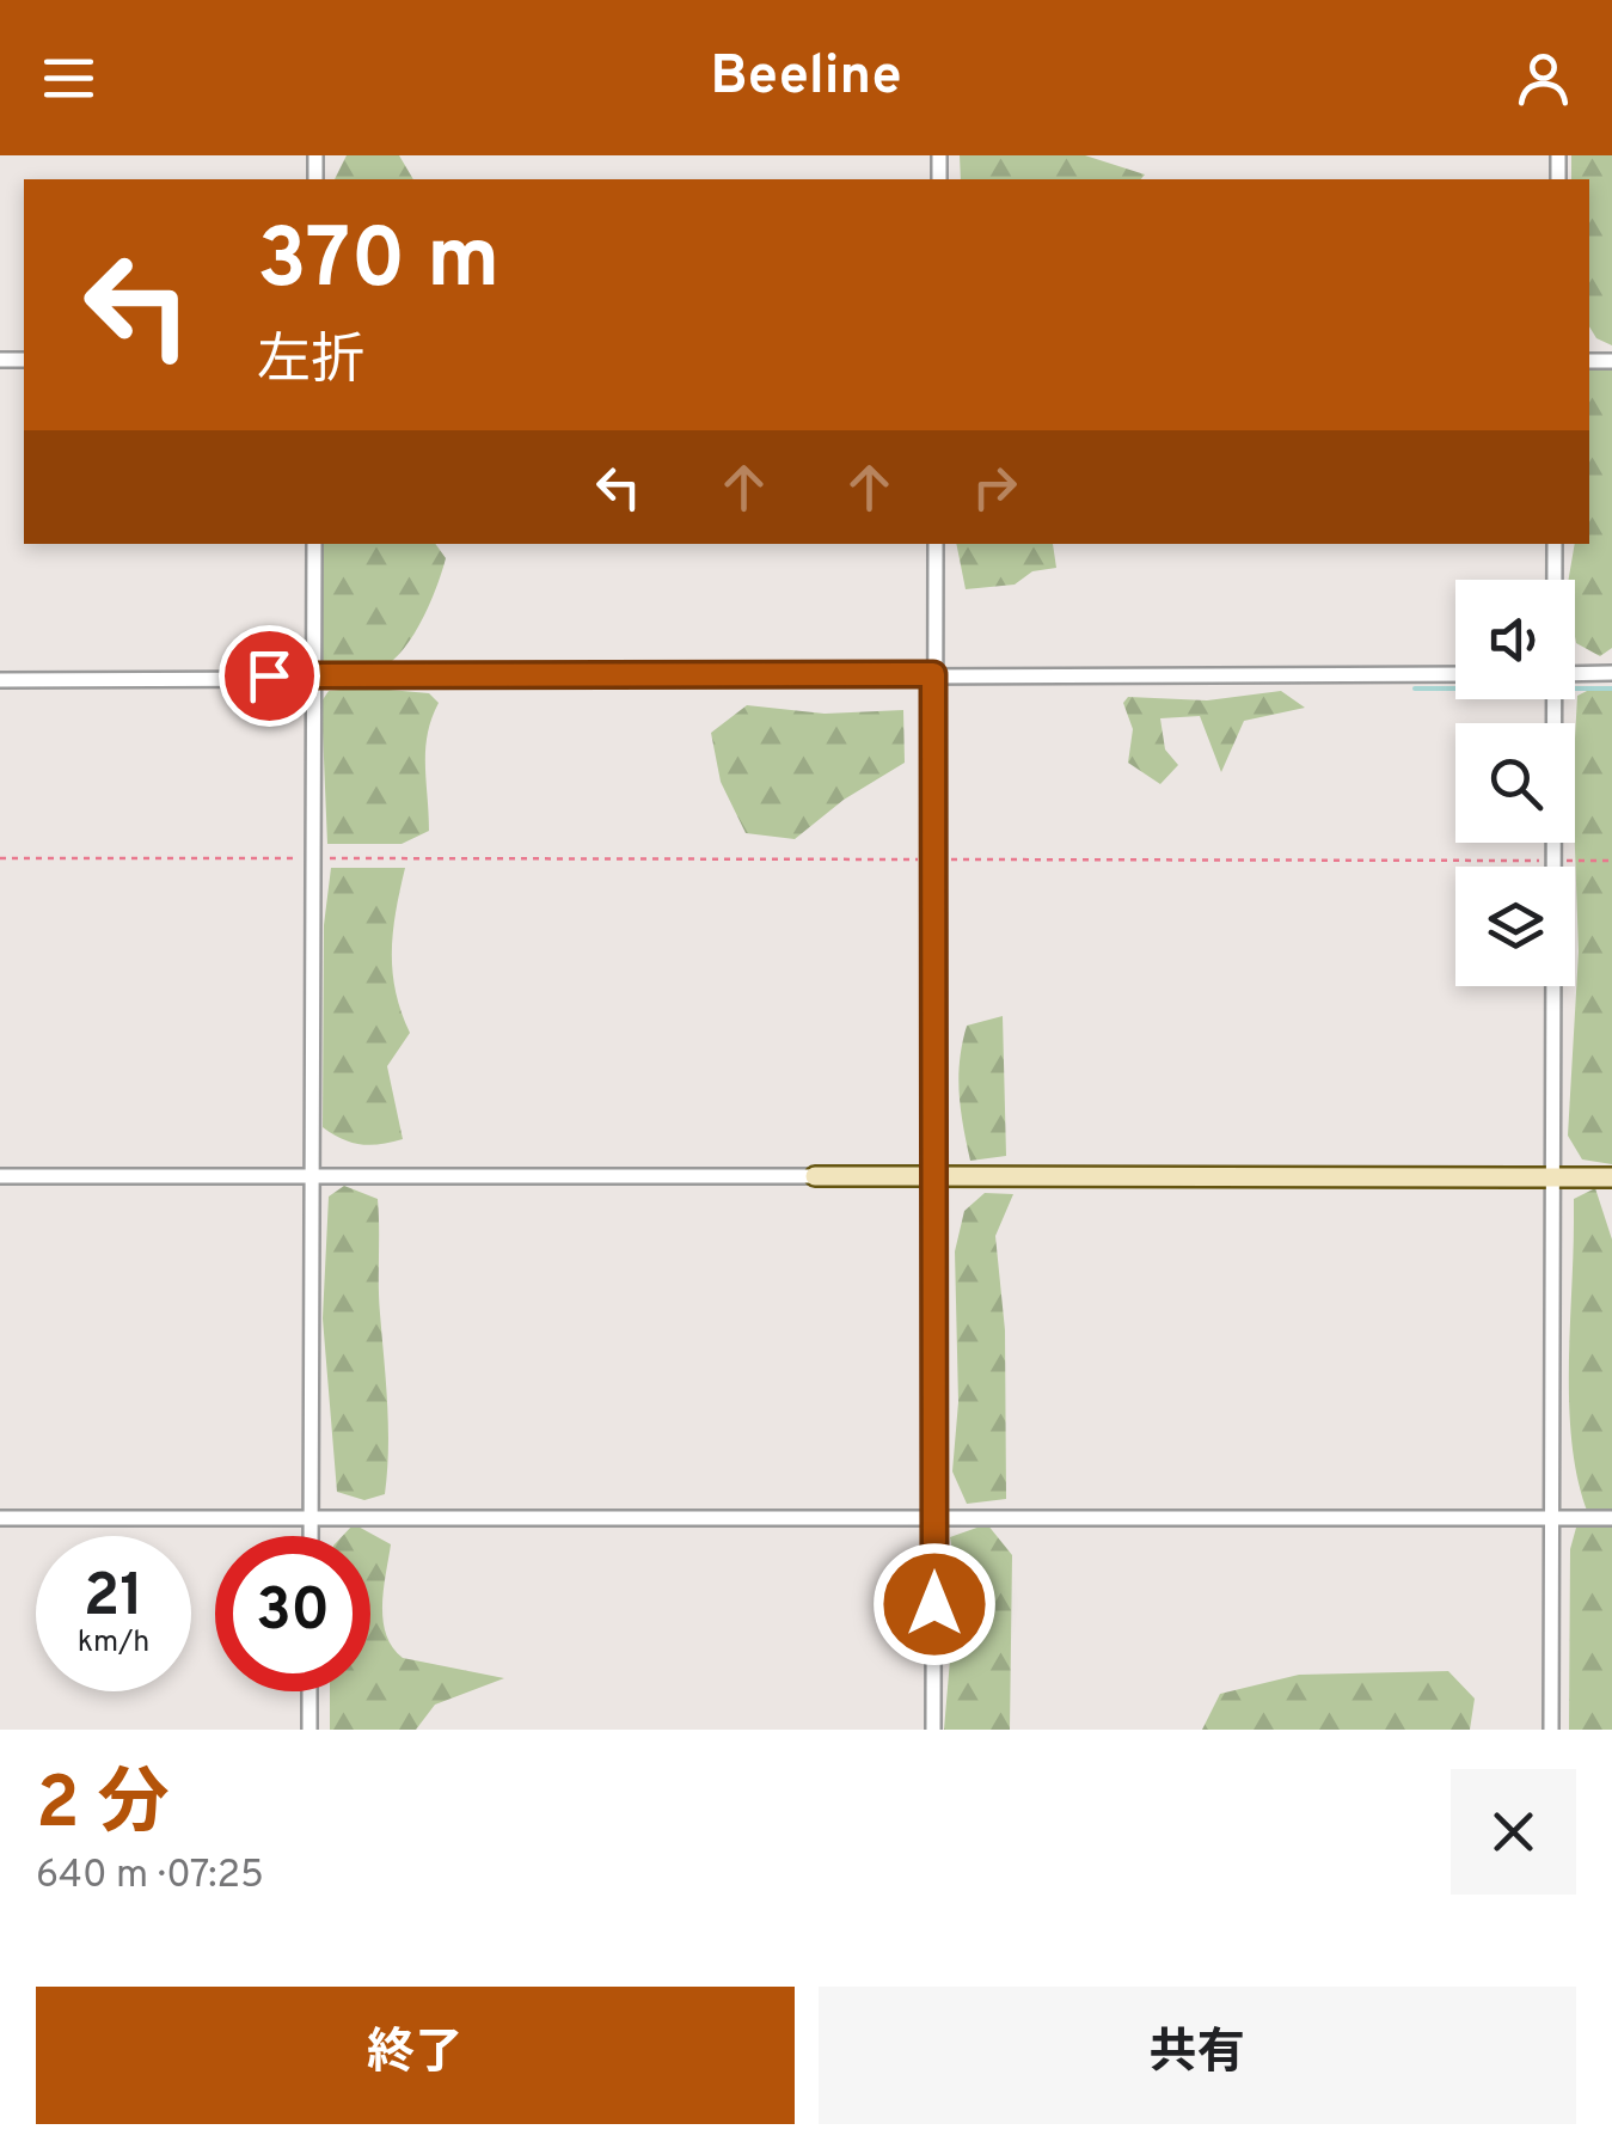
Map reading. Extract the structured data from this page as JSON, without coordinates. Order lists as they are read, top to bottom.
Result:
{
  "page": {
    "header": "Beeline",
    "turn": ["370 m", "左折"],
    "speed": "21 km/h",
    "limit": "30",
    "heading": ["2 分", "640 m · 07:25"],
    "buttons": ["終了", "共有"]
  }
}
